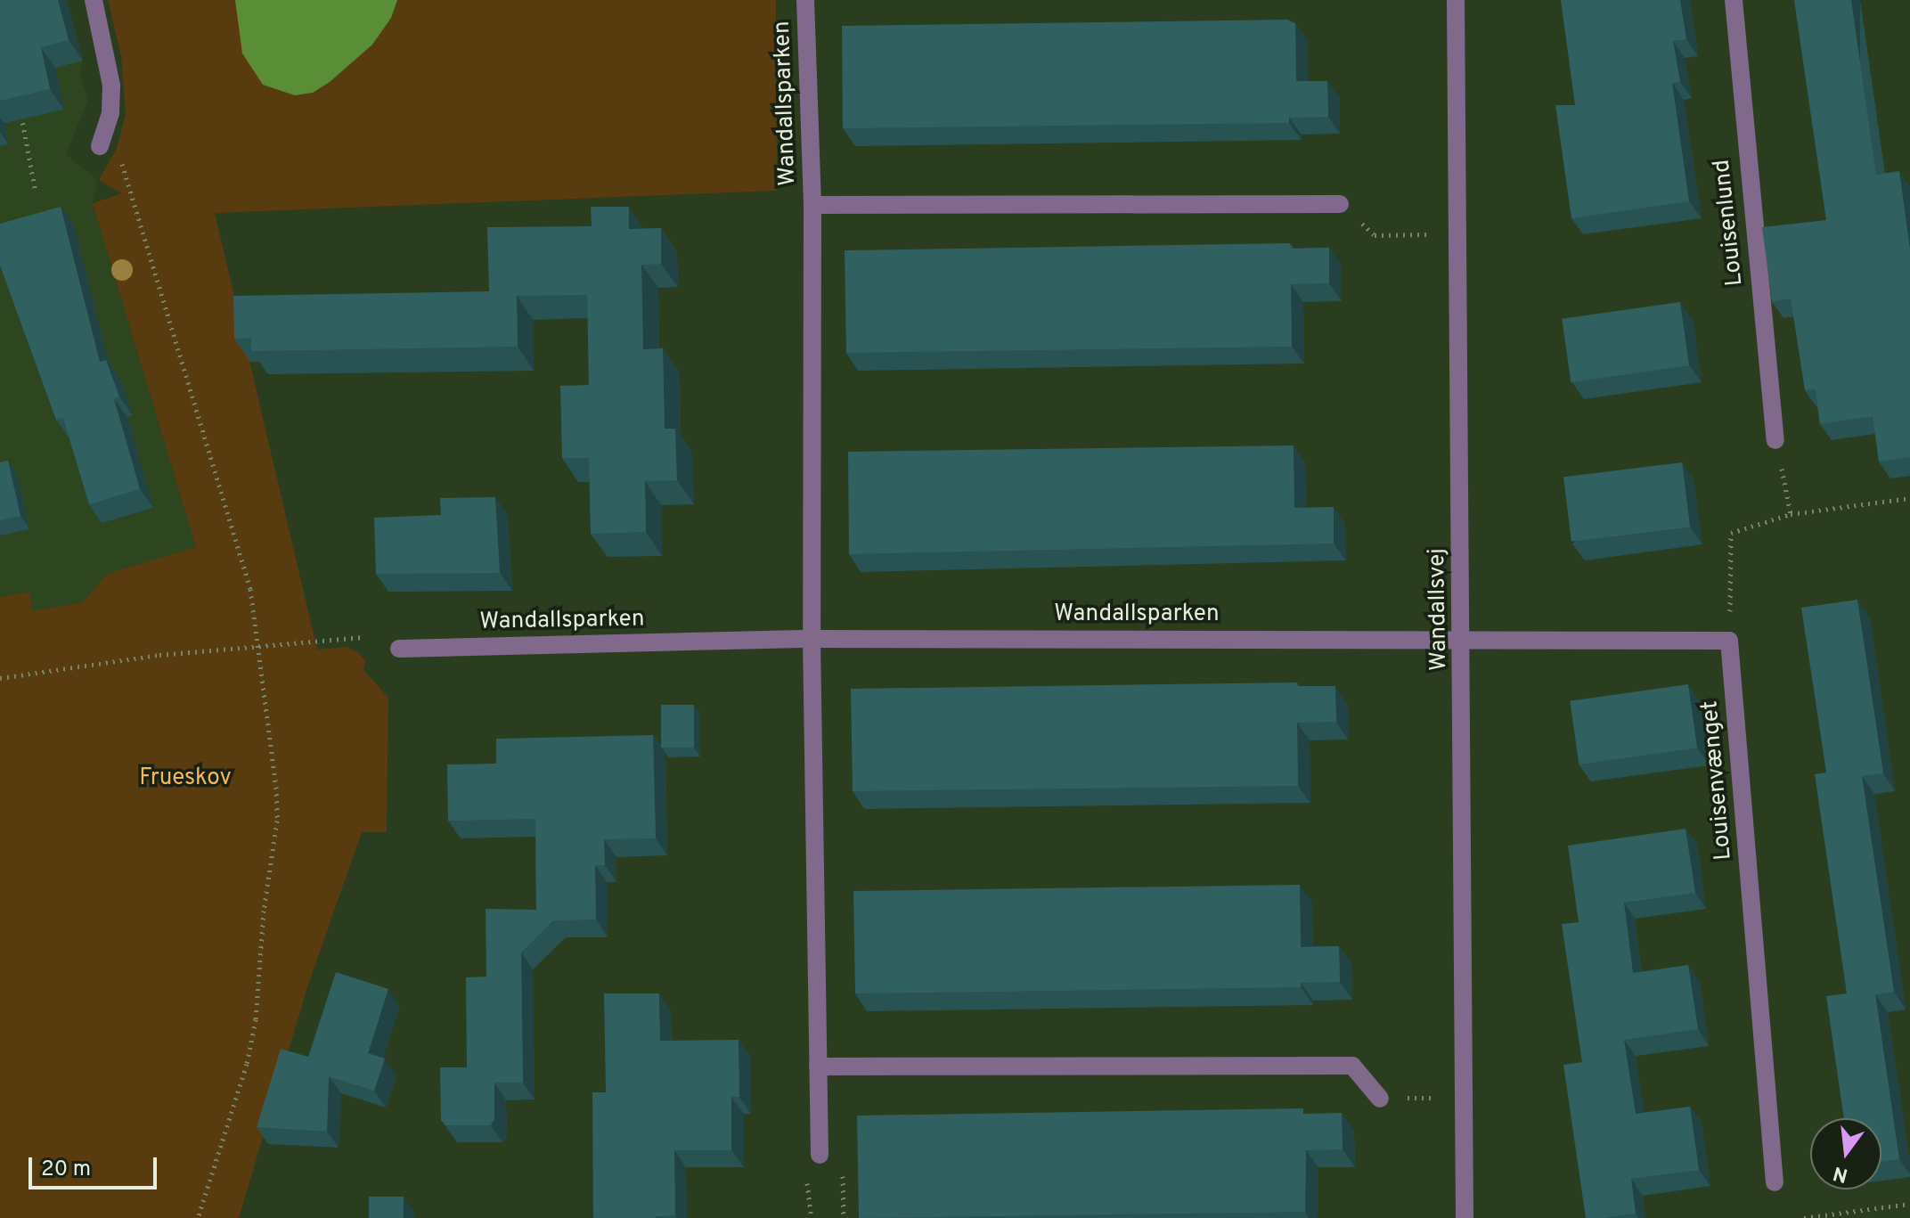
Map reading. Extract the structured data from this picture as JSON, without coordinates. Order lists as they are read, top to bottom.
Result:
{
  "streets": {
    "street": [
      "Wandallsparken",
      "Louisenlund",
      "Wandallsvej",
      "Louisenvænget"
    ]
  },
  "crossings": [
    ["Wandallsparken", "Wandallsvej"]
  ],
  "parks": ["Frueskov"],
  "scale_bar": "20 m",
  "north": "bottom"
}
